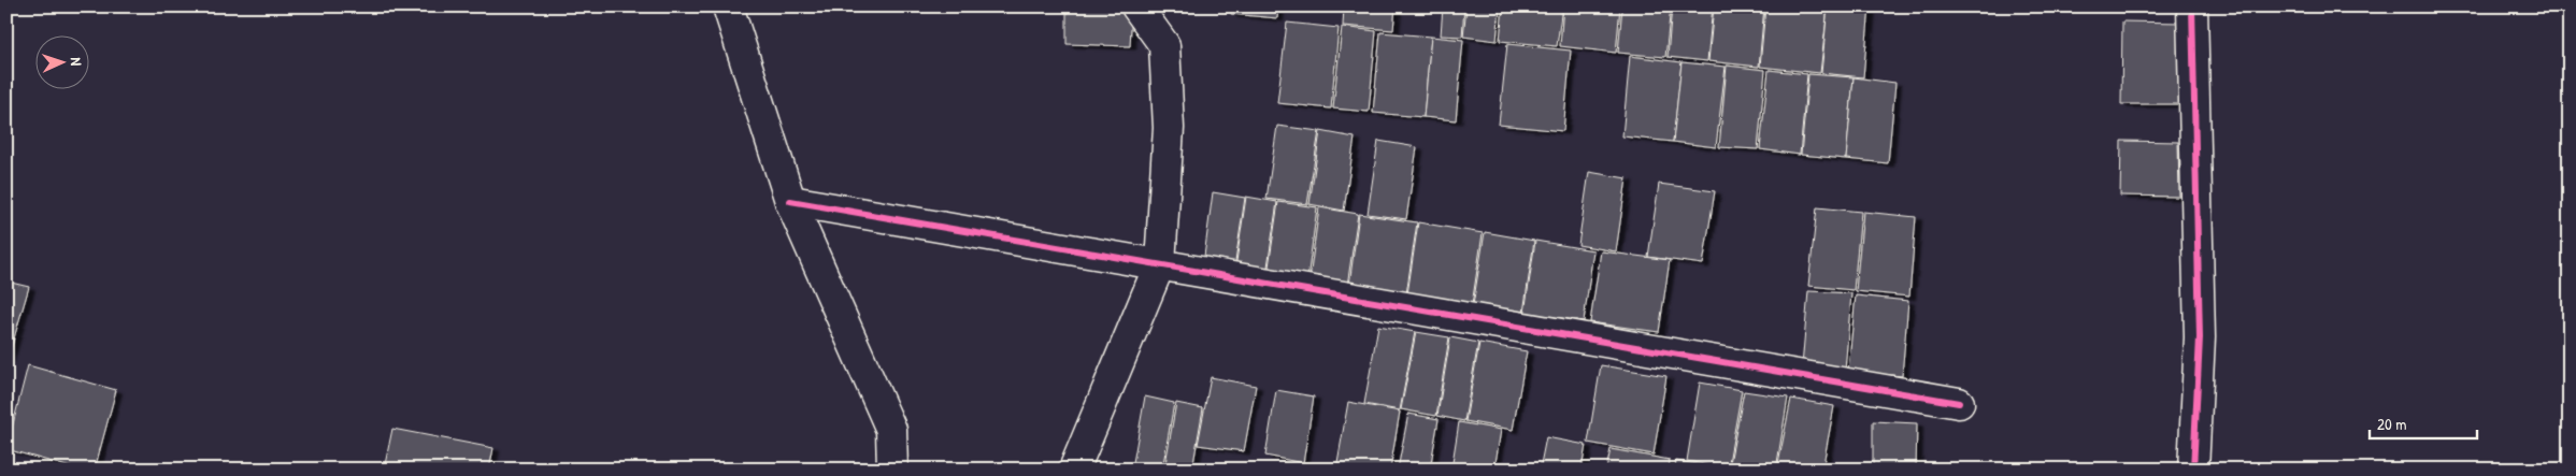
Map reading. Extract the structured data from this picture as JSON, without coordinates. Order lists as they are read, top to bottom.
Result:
{
  "scale_bar": "20 m",
  "north": "right"
}
